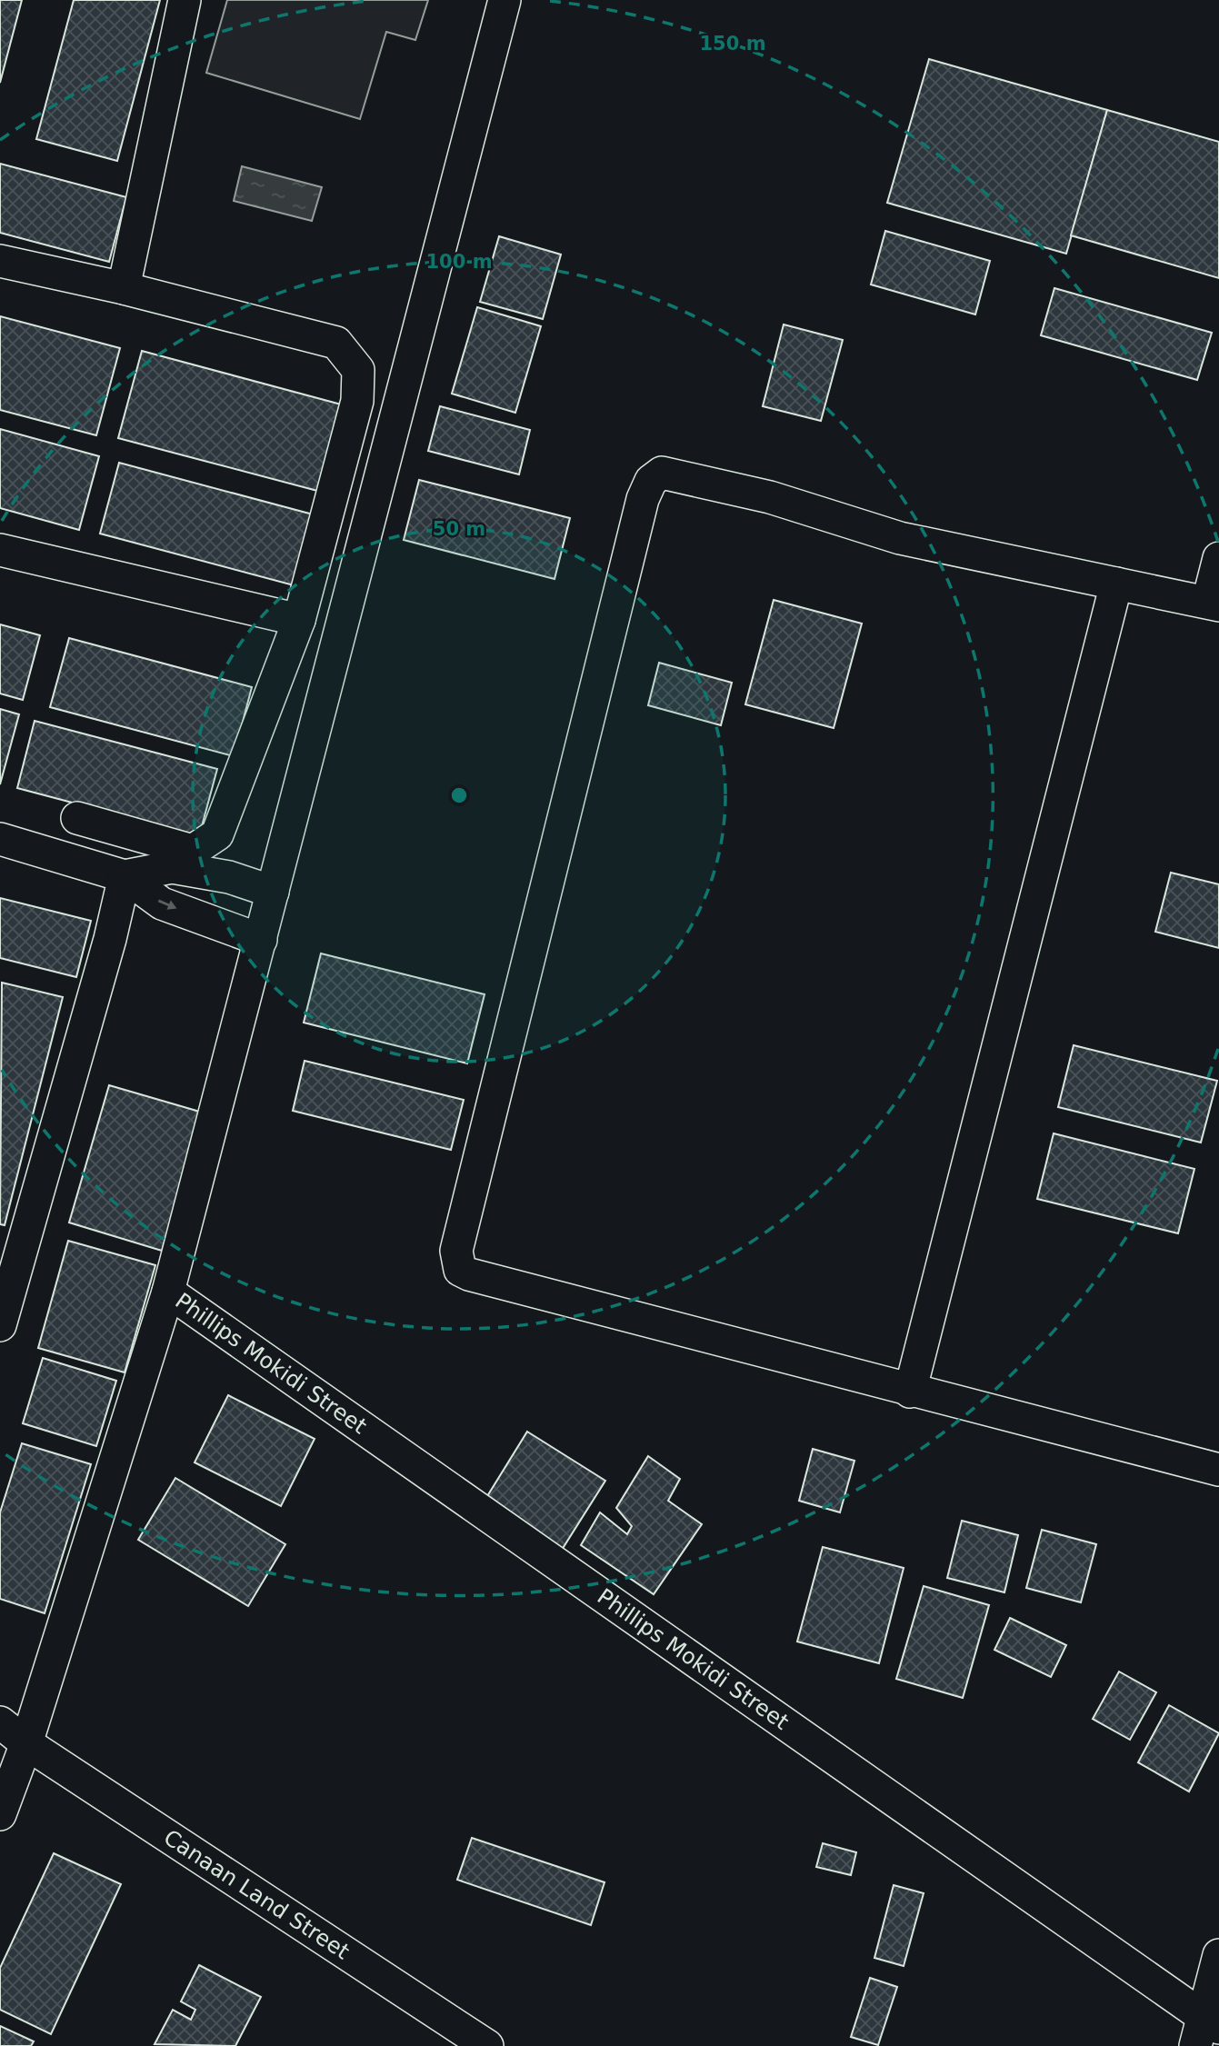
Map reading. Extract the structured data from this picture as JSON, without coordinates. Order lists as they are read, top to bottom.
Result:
{
  "streets": {
    "street": ["Phillips Mokidi Street", "Canaan Land Street"]
  },
  "rings": ["150 m", "100 m", "50 m"]
}
